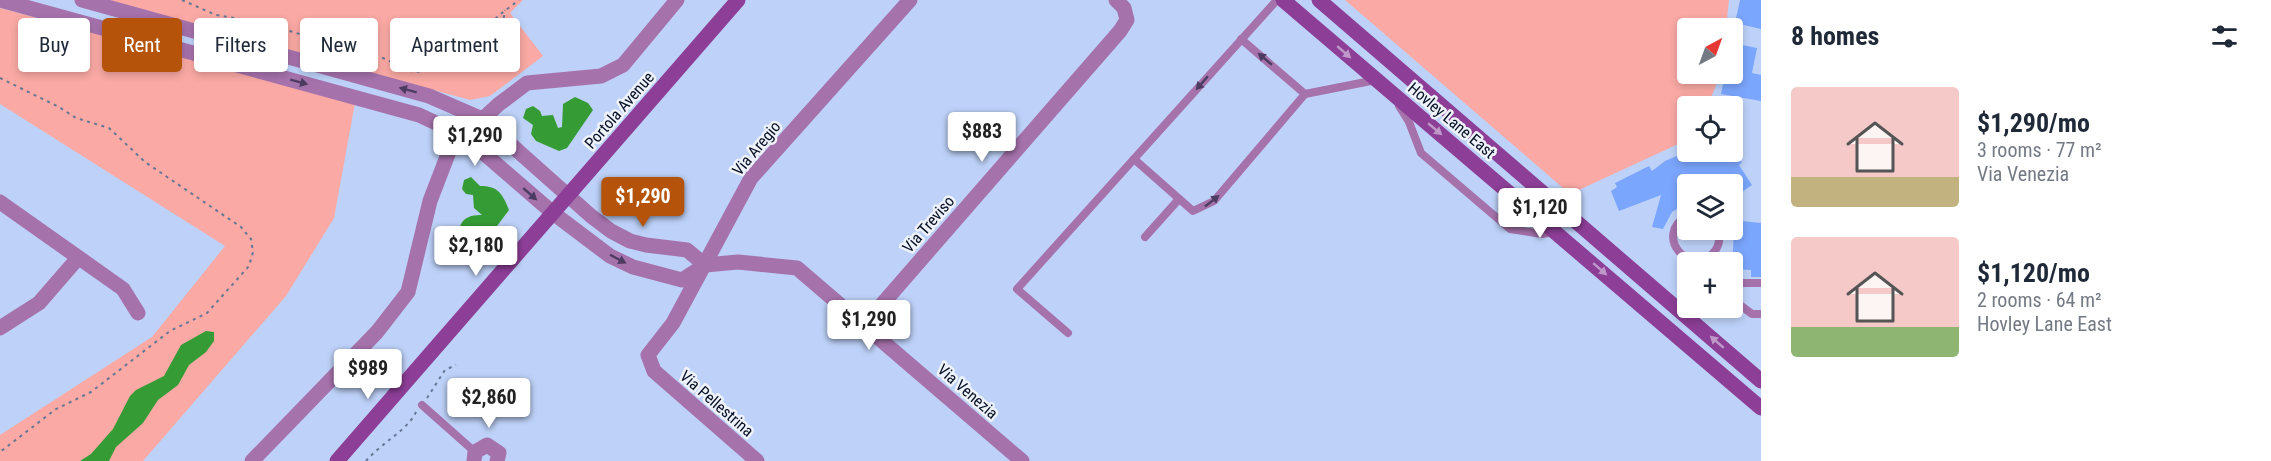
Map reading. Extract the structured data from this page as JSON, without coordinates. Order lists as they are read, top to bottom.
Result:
{
  "streets": {
    "street": [
      "Portola Avenue",
      "Hovley Lane East",
      "Via Aregio",
      "Via Treviso",
      "Via Venezia",
      "Via Pellestrina"
    ]
  },
  "crossings": [
    ["Portola Avenue", "Via Venezia"],
    ["Via Aregio", "Via Venezia"],
    ["Via Aregio", "Via Pellestrina"],
    ["Via Treviso", "Via Venezia"]
  ],
  "north": "top right",
  "page": {
    "heading": "8 homes",
    "map_buttons": "+",
    "chip": [
      "Buy",
      "Rent",
      "Filters",
      "New",
      "Apartment"
    ],
    "list": [
      {
        "name": "$1,290/mo",
        "note": "3 rooms · 77 m² · Via Venezia"
      },
      {
        "name": "$1,120/mo",
        "note": "2 rooms · 64 m² · Hovley Lane East"
      }
    ],
    "price": [
      "$883",
      "$1,290",
      "$1,290",
      "$1,120",
      "$2,180",
      "$1,290",
      "$989",
      "$2,860"
    ]
  }
}
